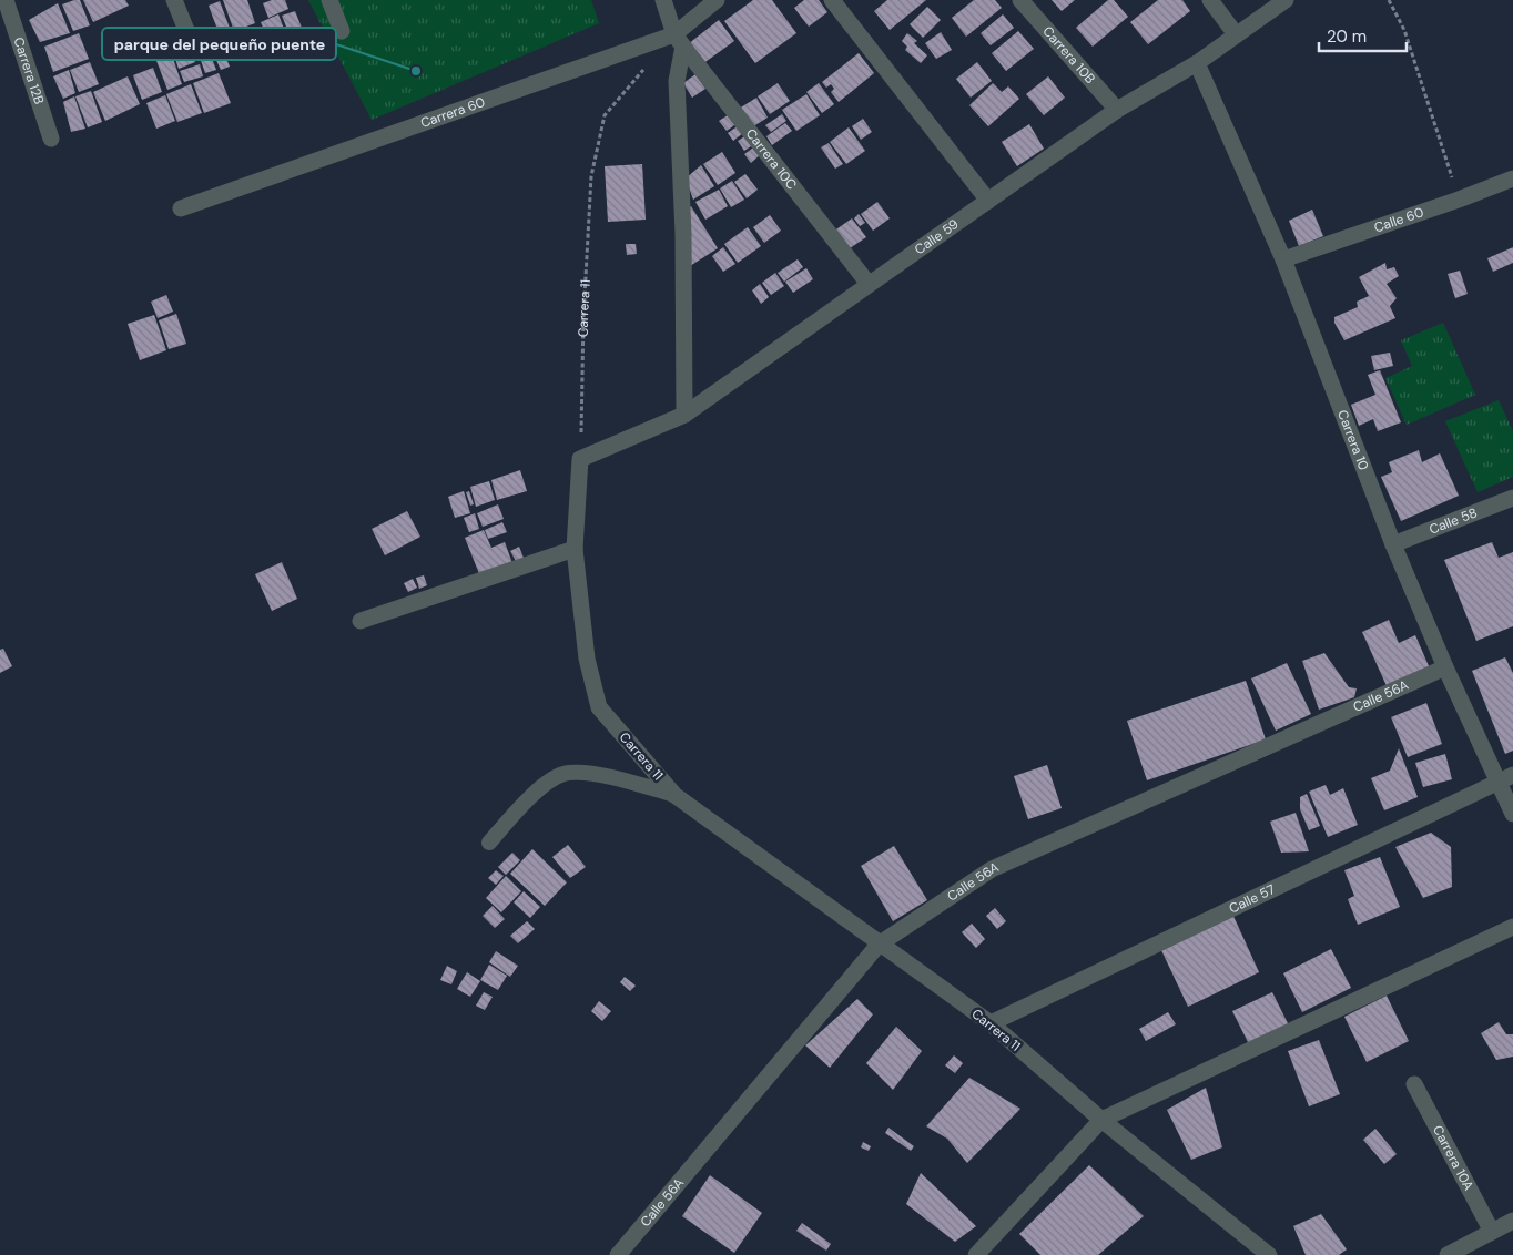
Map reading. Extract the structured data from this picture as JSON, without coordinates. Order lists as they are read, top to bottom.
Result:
{
  "streets": {
    "street": [
      "Carrera 10B",
      "Carrera 12B",
      "Carrera 60",
      "Carrera 10C",
      "Calle 60",
      "Calle 59",
      "Carrera 11",
      "Carrera 10",
      "Calle 58",
      "Calle 56A",
      "Calle 57",
      "Carrera 10A"
    ]
  },
  "crossings": [
    ["Carrera 10B", "Calle 59"],
    ["Carrera 60", "Carrera 10C"],
    ["Carrera 10C", "Calle 59"],
    ["Calle 60", "Carrera 10"],
    ["Calle 59", "Carrera 11"],
    ["Calle 59", "Carrera 10"],
    ["Carrera 11", "Calle 56A"],
    ["Carrera 11", "Calle 57"],
    ["Carrera 10", "Calle 58"],
    ["Carrera 10", "Calle 56A"],
    ["Carrera 10", "Calle 57"]
  ],
  "places": ["parque del pequeño puente"],
  "scale_bar": "20 m"
}
